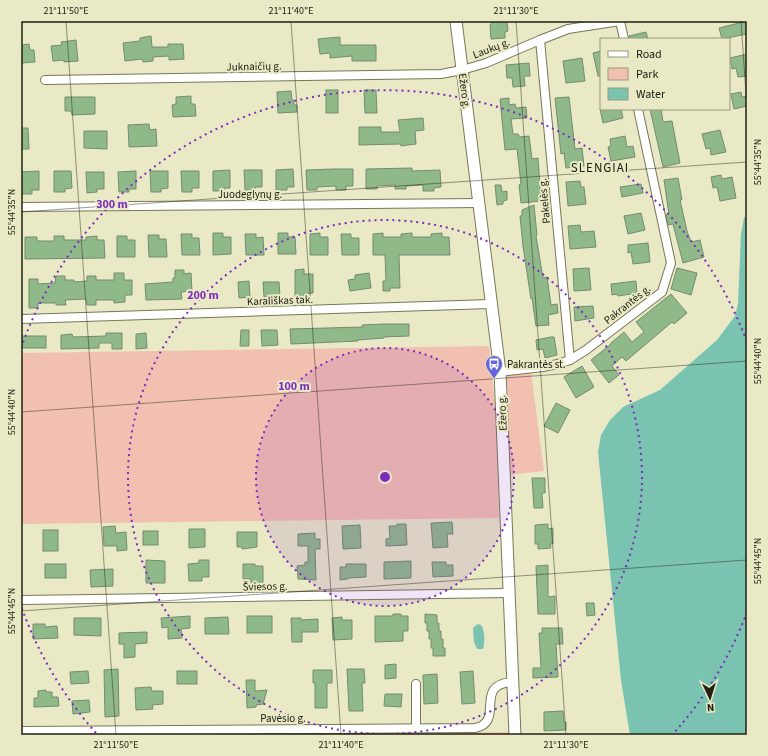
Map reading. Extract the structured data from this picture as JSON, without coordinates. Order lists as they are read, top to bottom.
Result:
{
  "streets": {
    "main road": ["Ežero g."],
    "street": [
      "Laukų g.",
      "Juknaičių g.",
      "Juodeglynų g.",
      "Pakelės g.",
      "Karališkas tak.",
      "Pakrantės g.",
      "Šviesos g.",
      "Pavėsio g."
    ]
  },
  "crossings": [
    ["Laukų g.", "Juknaičių g."],
    ["Laukų g.", "Ežero g."],
    ["Laukų g.", "Pakelės g."],
    ["Juknaičių g.", "Ežero g."],
    ["Ežero g.", "Juodeglynų g."],
    ["Ežero g.", "Karališkas tak."],
    ["Ežero g.", "Pakrantės g."],
    ["Ežero g.", "Šviesos g."],
    ["Ežero g.", "Pavėsio g."],
    ["Pakelės g.", "Pakrantės g."]
  ],
  "districts": ["SLENGIAI"],
  "places": {
    "bus stop": ["Pakrantės st."]
  },
  "legend": ["Road", "Park", "Water"],
  "north": "bottom",
  "coordinates": [
    "21°11'50\"E",
    "21°11'40\"E",
    "21°11'30\"E",
    "55°44'35\"N",
    "55°44'40\"N",
    "55°44'45\"N"
  ],
  "rings": ["300 m", "200 m", "100 m"]
}
